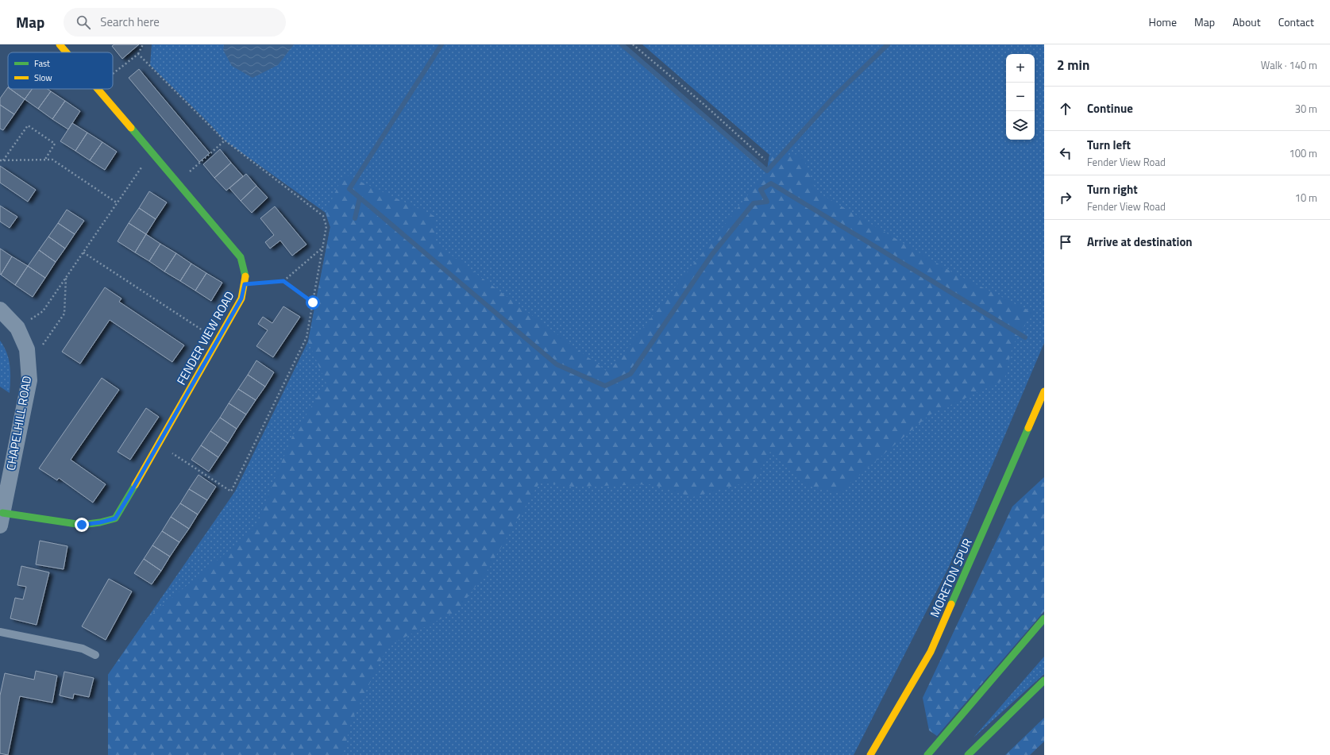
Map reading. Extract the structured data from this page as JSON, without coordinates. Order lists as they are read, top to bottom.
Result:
{
  "streets": {
    "main road": ["FENDER VIEW ROAD", "MORETON SPUR"],
    "street": ["CHAPELHILL ROAD"]
  },
  "crossings": [
    ["FENDER VIEW ROAD", "CHAPELHILL ROAD"]
  ],
  "legend": ["Fast", "Slow"],
  "page": {
    "header": "Map",
    "search": "Search here",
    "nav": [
      "Home",
      "Map",
      "About",
      "Contact"
    ],
    "heading": ["2 min", "Walk · 140 m"],
    "map_buttons": ["+", "−"],
    "list": [
      ["Continue", "30 m"],
      ["Turn left", "Fender View Road", "100 m"],
      ["Turn right", "Fender View Road", "10 m"],
      "Arrive at destination"
    ]
  }
}
